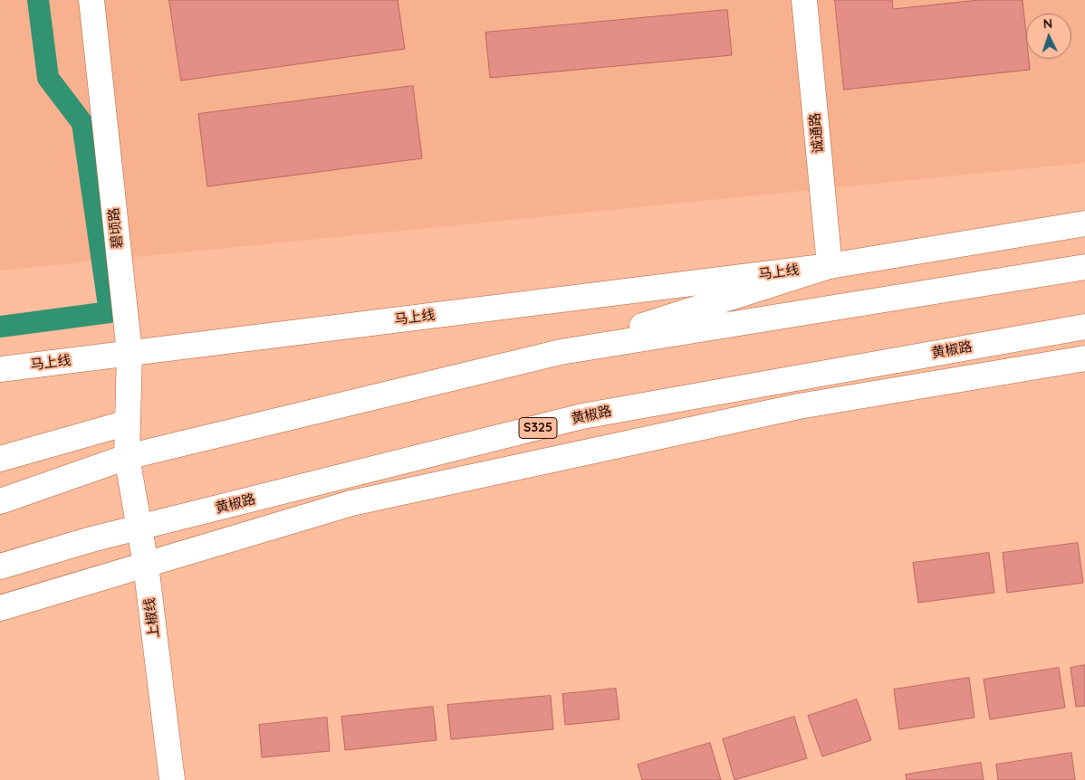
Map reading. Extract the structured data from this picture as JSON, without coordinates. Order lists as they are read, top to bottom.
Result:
{
  "streets": {
    "main road": [
      "诚通路",
      "碧顷路",
      "马上线",
      "黄椒路",
      "S325",
      "上椒线"
    ]
  },
  "crossings": [
    ["诚通路", "马上线"],
    ["碧顷路", "马上线"],
    ["碧顷路", "上椒线"],
    ["黄椒路", "上椒线"]
  ],
  "north": "top"
}
